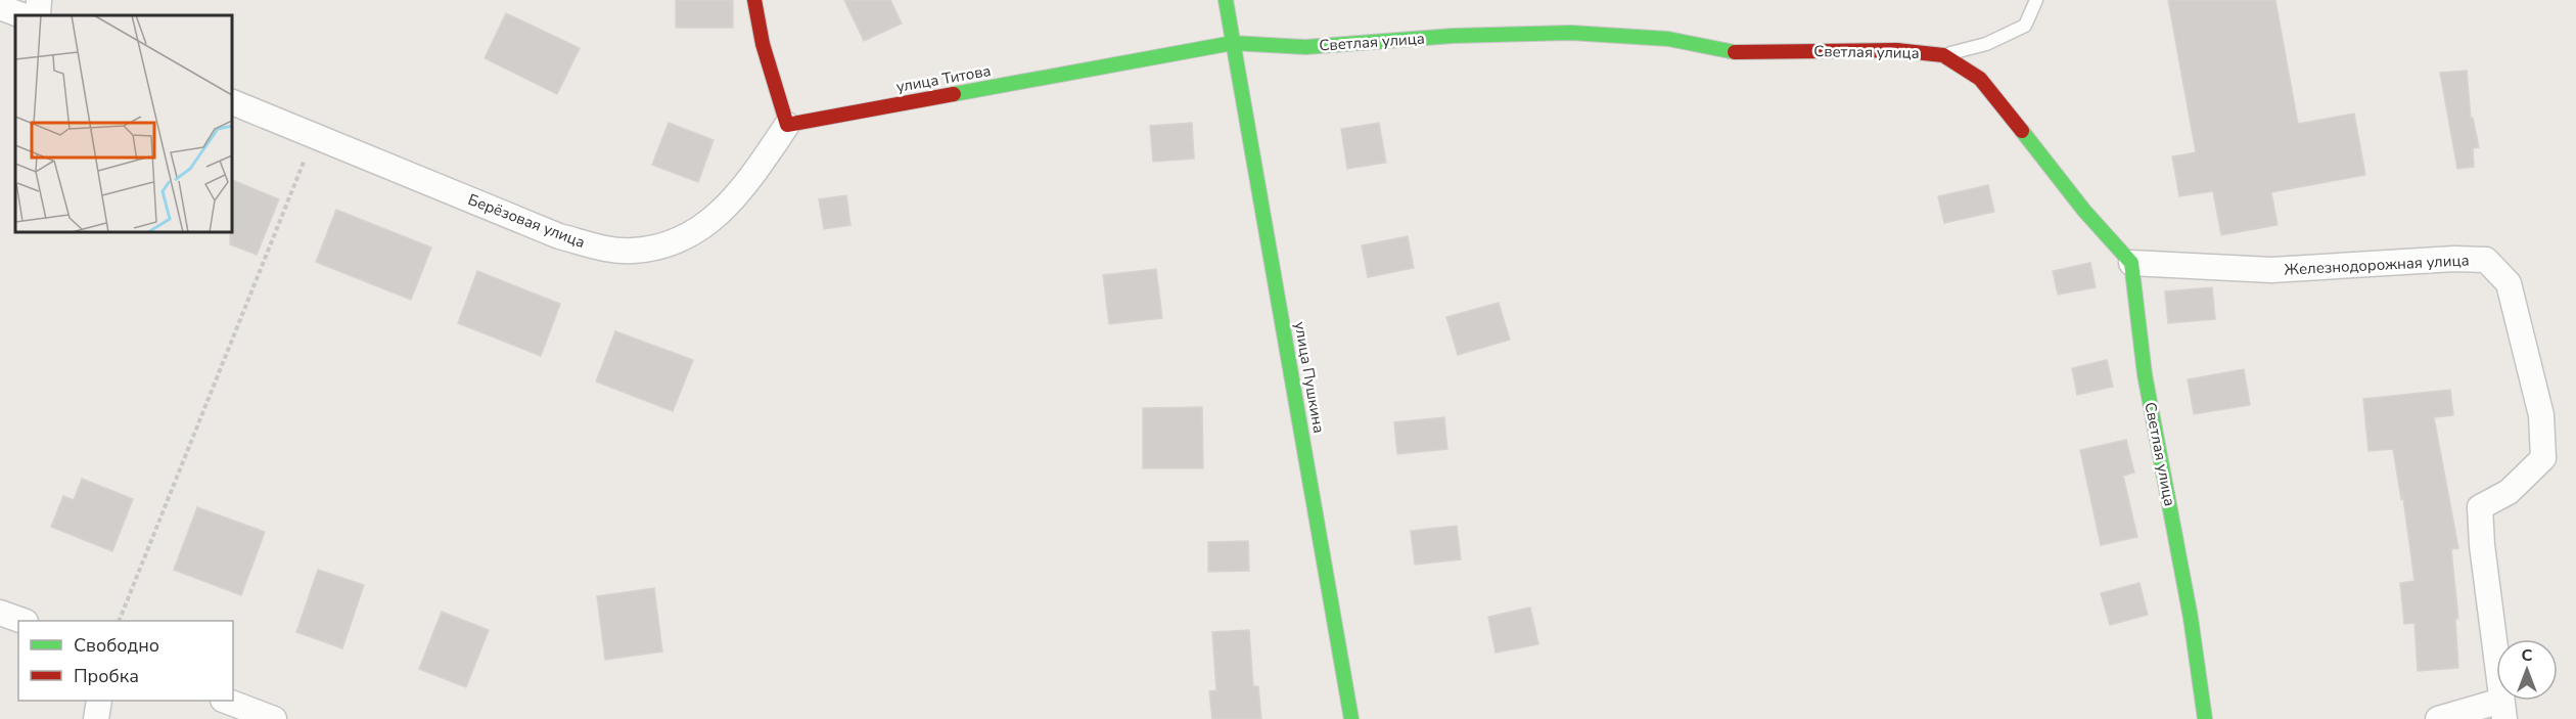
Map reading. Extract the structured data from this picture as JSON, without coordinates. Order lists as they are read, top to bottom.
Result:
{
  "streets": {
    "street": [
      "Светлая улица",
      "улица Титова",
      "Берёзовая улица",
      "Железнодорожная улица",
      "улица Пушкина"
    ]
  },
  "crossings": [
    ["Светлая улица", "улица Титова"],
    ["Светлая улица", "Железнодорожная улица"],
    ["Светлая улица", "улица Пушкина"],
    ["улица Титова", "Берёзовая улица"],
    ["улица Титова", "улица Пушкина"]
  ],
  "legend": ["Свободно", "Пробка"],
  "north": "top"
}
